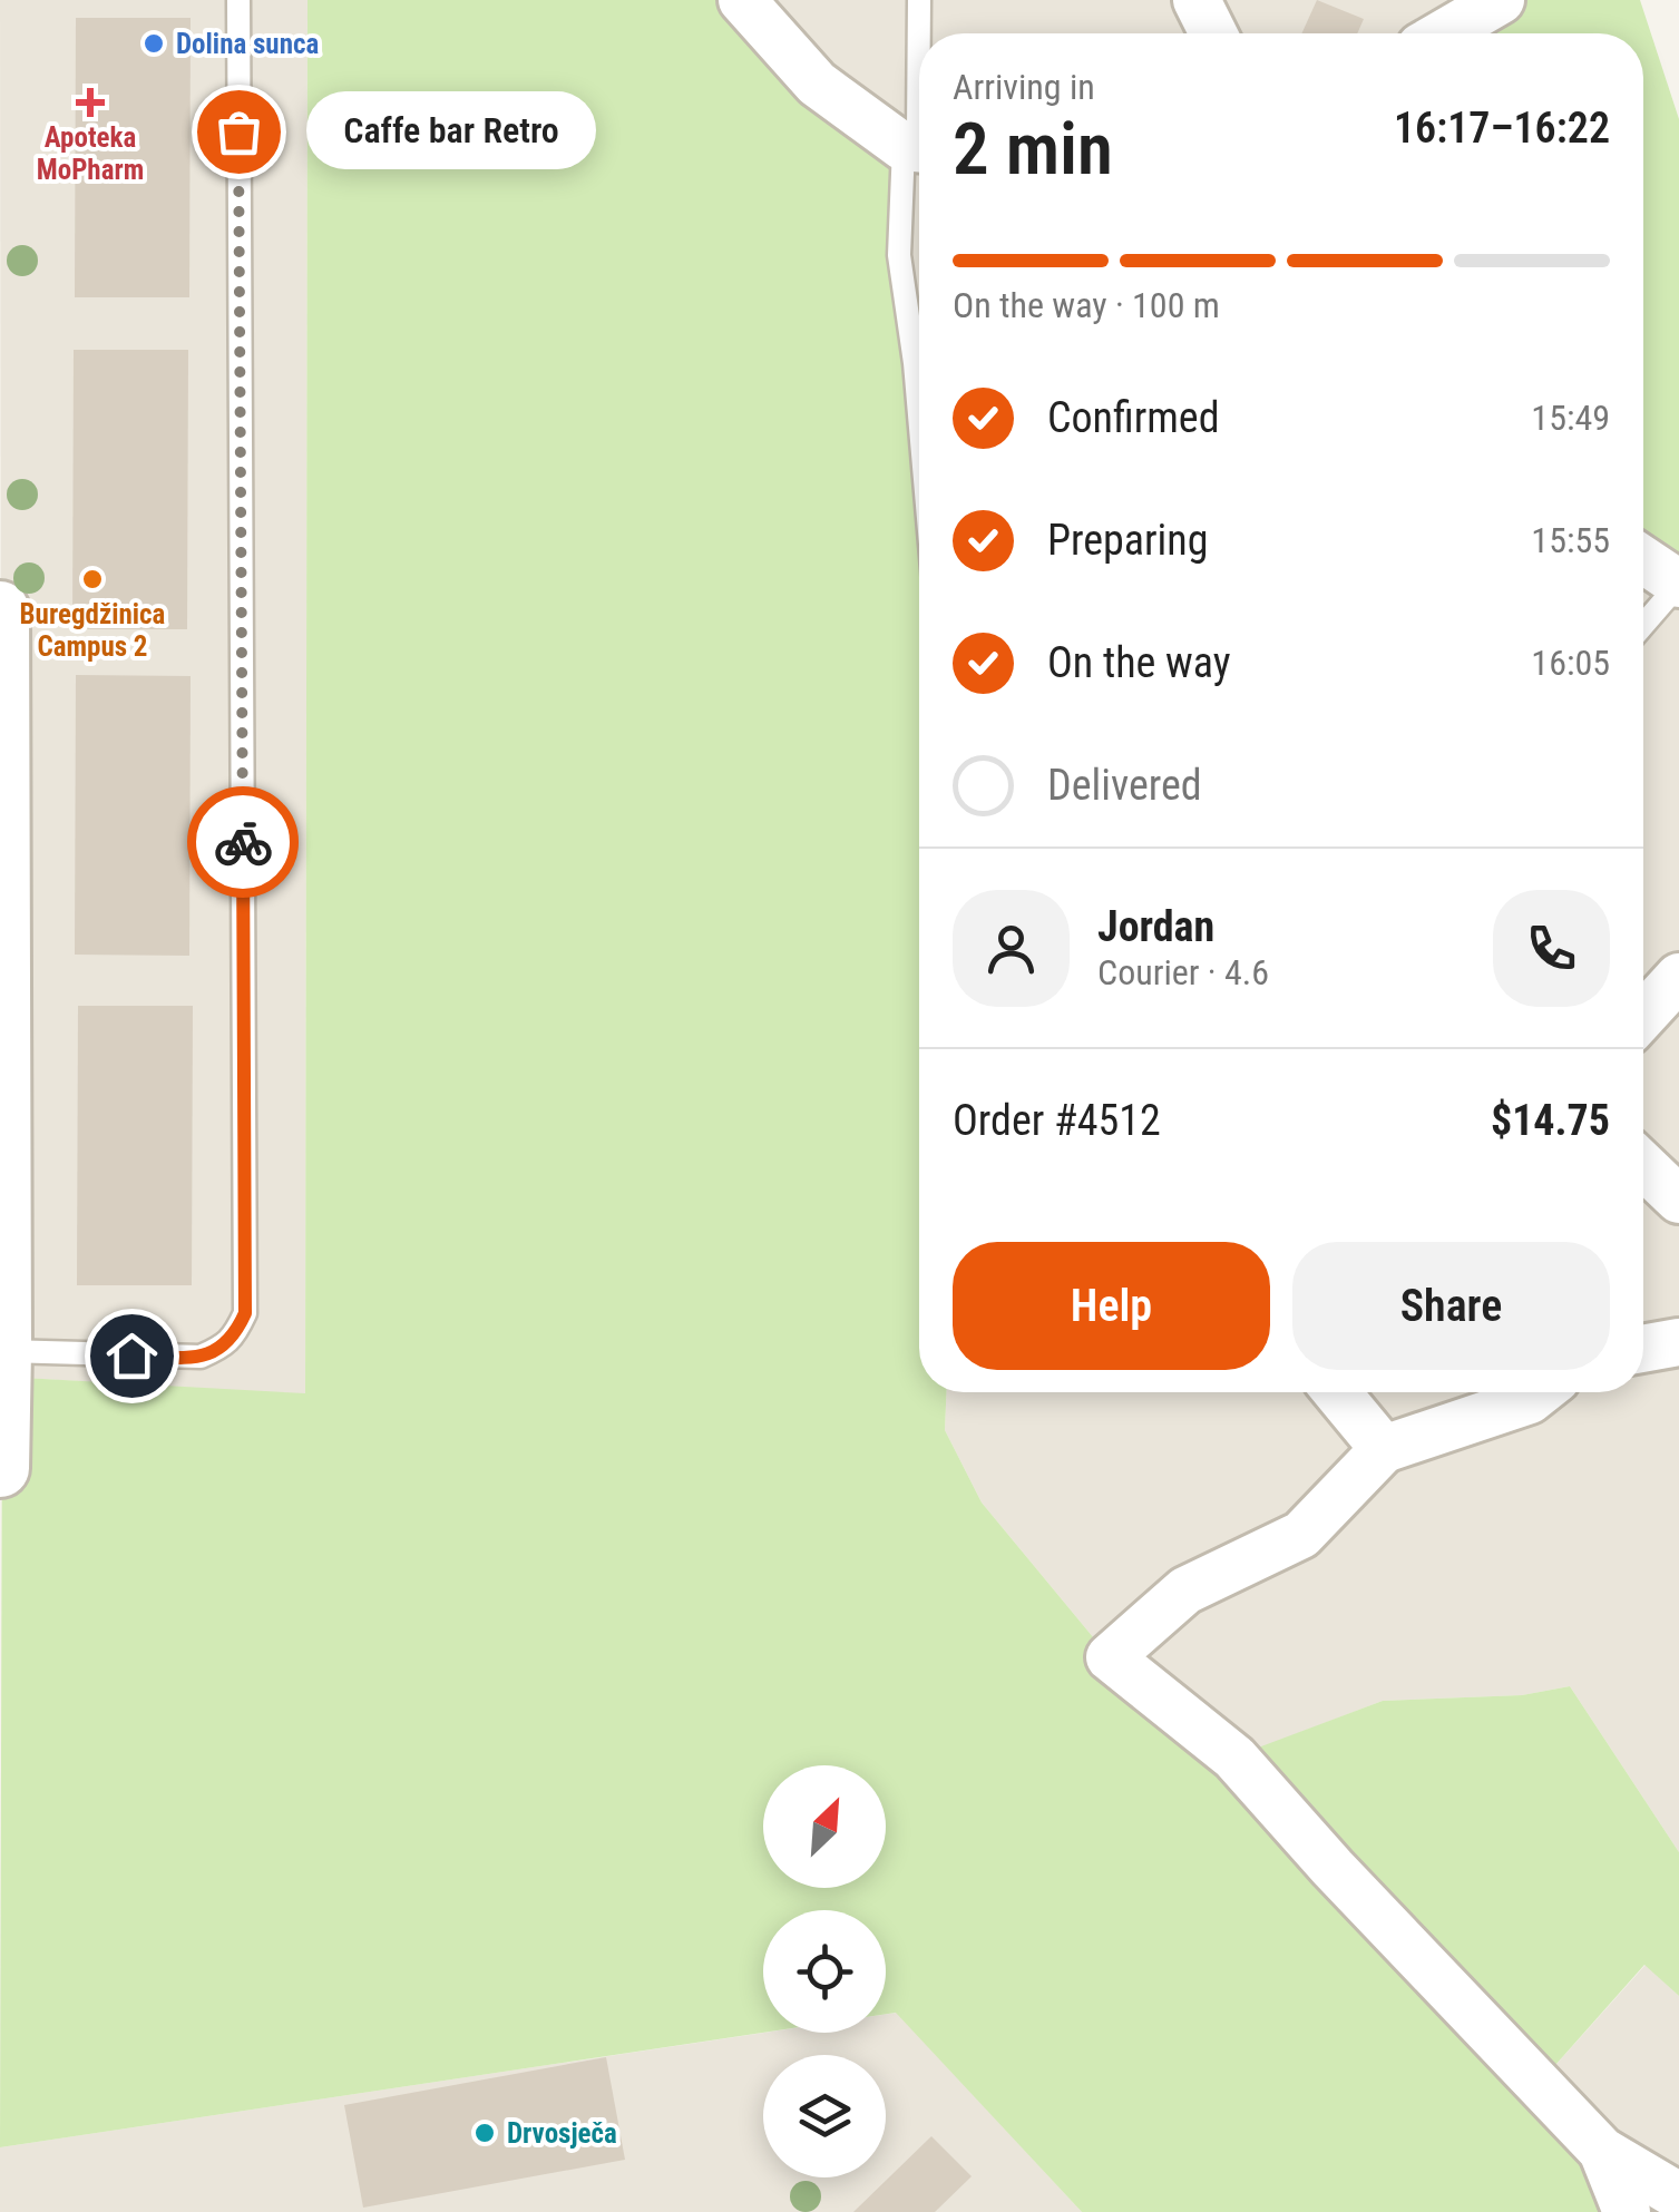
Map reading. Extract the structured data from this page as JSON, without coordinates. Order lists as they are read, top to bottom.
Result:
{
  "places": {
    "other": [
      "Dolina sunca",
      "Caffe bar Retro",
      "Buregdžinica Campus 2",
      "Drvosječa"
    ],
    "health": ["Apoteka MoPharm"]
  },
  "north": "top right",
  "page": {
    "heading": ["2 min", "Arriving in", "16:17–16:22"],
    "panel": [
      "Jordan",
      "Courier · 4.6",
      "Order #4512",
      "$14.75"
    ],
    "bubble": "Caffe bar Retro",
    "bar": "On the way · 100 m",
    "list": [
      ["Confirmed", "15:49"],
      ["Preparing", "15:55"],
      ["On the way", "16:05"],
      "Delivered"
    ],
    "buttons": ["Help", "Share"]
  }
}
